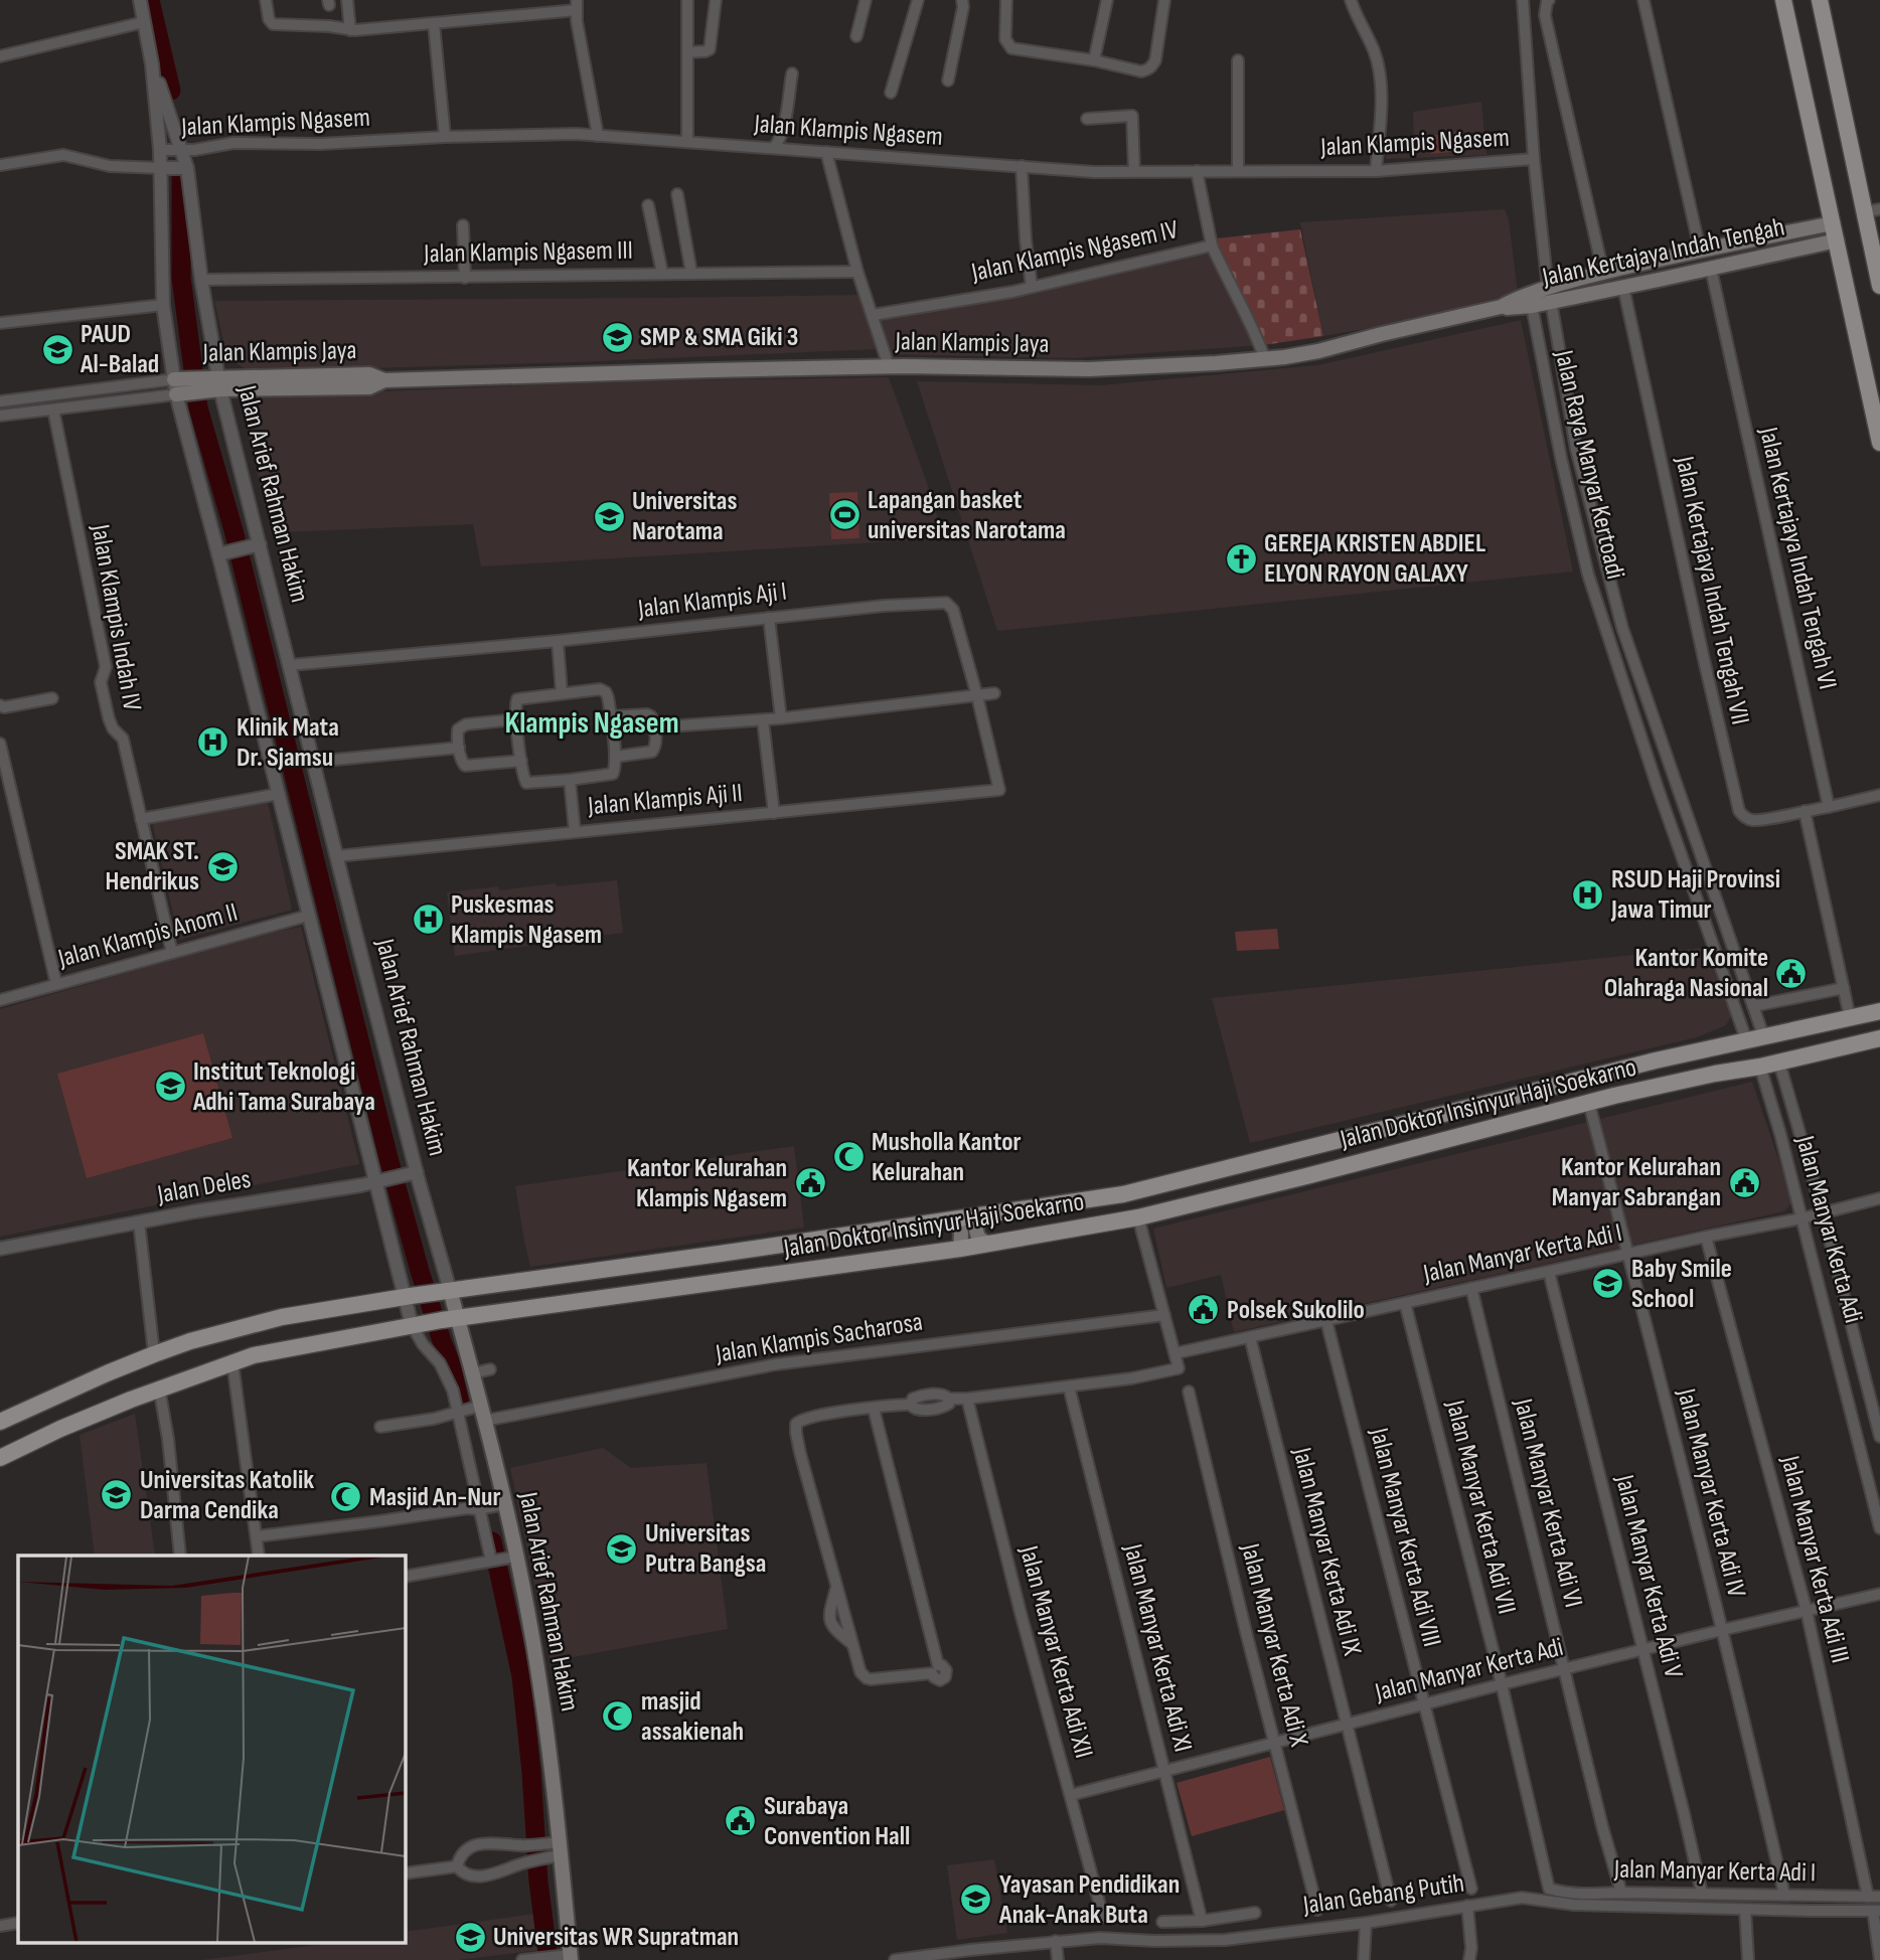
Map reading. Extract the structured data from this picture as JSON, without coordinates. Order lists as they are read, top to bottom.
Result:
{
  "streets": {
    "main road": [
      "Jalan Kertajaya Indah Tengah",
      "Jalan Klampis Jaya",
      "Jalan Arief Rahman Hakim",
      "Jalan Doktor Insinyur Haji Soekarno"
    ],
    "street": [
      "Jalan Klampis Ngasem",
      "Jalan Klampis Ngasem IV",
      "Jalan Klampis Ngasem III",
      "Jalan Raya Manyar Kertoadi",
      "Jalan Kertajaya Indah Tengah VI",
      "Jalan Kertajaya Indah Tengah VII",
      "Jalan Klampis Aji I",
      "Jalan Klampis Indah IV",
      "Jalan Klampis Aji II",
      "Jalan Klampis Anom II",
      "Jalan Deles",
      "Jalan Manyar Kerta Adi",
      "Jalan Manyar Kerta Adi I",
      "Jalan Klampis Sacharosa",
      "Jalan Manyar Kerta Adi IV",
      "Jalan Manyar Kerta Adi VI",
      "Jalan Manyar Kerta Adi VII",
      "Jalan Manyar Kerta Adi VIII",
      "Jalan Manyar Kerta Adi IX",
      "Jalan Manyar Kerta Adi III",
      "Jalan Manyar Kerta Adi V",
      "Jalan Manyar Kerta Adi X",
      "Jalan Manyar Kerta Adi XI",
      "Jalan Manyar Kerta Adi XII",
      "Jalan Gebang Putih"
    ]
  },
  "crossings": [
    ["Jalan Klampis Ngasem", "Jalan Klampis Ngasem IV"],
    ["Jalan Klampis Ngasem", "Jalan Arief Rahman Hakim"],
    ["Jalan Klampis Ngasem III", "Jalan Arief Rahman Hakim"],
    ["Jalan Kertajaya Indah Tengah", "Jalan Klampis Jaya"],
    ["Jalan Kertajaya Indah Tengah", "Jalan Raya Manyar Kertoadi"],
    ["Jalan Kertajaya Indah Tengah", "Jalan Kertajaya Indah Tengah VI"],
    ["Jalan Kertajaya Indah Tengah", "Jalan Kertajaya Indah Tengah VII"],
    ["Jalan Klampis Jaya", "Jalan Raya Manyar Kertoadi"],
    ["Jalan Klampis Jaya", "Jalan Arief Rahman Hakim"],
    ["Jalan Raya Manyar Kertoadi", "Jalan Doktor Insinyur Haji Soekarno"],
    ["Jalan Arief Rahman Hakim", "Jalan Klampis Aji I"],
    ["Jalan Arief Rahman Hakim", "Jalan Klampis Aji II"],
    ["Jalan Arief Rahman Hakim", "Jalan Doktor Insinyur Haji Soekarno"],
    ["Jalan Arief Rahman Hakim", "Jalan Deles"],
    ["Jalan Arief Rahman Hakim", "Jalan Klampis Sacharosa"],
    ["Jalan Kertajaya Indah Tengah VI", "Jalan Kertajaya Indah Tengah VII"],
    ["Jalan Klampis Aji I", "Jalan Klampis Aji II"],
    ["Jalan Klampis Indah IV", "Jalan Klampis Anom II"],
    ["Jalan Doktor Insinyur Haji Soekarno", "Jalan Manyar Kerta Adi"],
    ["Jalan Doktor Insinyur Haji Soekarno", "Jalan Manyar Kerta Adi IV"],
    ["Jalan Manyar Kerta Adi", "Jalan Manyar Kerta Adi I"],
    ["Jalan Manyar Kerta Adi", "Jalan Manyar Kerta Adi IV"],
    ["Jalan Manyar Kerta Adi", "Jalan Manyar Kerta Adi VI"],
    ["Jalan Manyar Kerta Adi", "Jalan Manyar Kerta Adi VII"],
    ["Jalan Manyar Kerta Adi", "Jalan Manyar Kerta Adi VIII"],
    ["Jalan Manyar Kerta Adi", "Jalan Manyar Kerta Adi IX"],
    ["Jalan Manyar Kerta Adi", "Jalan Manyar Kerta Adi III"],
    ["Jalan Manyar Kerta Adi", "Jalan Manyar Kerta Adi V"],
    ["Jalan Manyar Kerta Adi", "Jalan Manyar Kerta Adi X"],
    ["Jalan Manyar Kerta Adi", "Jalan Manyar Kerta Adi XI"],
    ["Jalan Manyar Kerta Adi", "Jalan Manyar Kerta Adi XII"],
    ["Jalan Manyar Kerta Adi I", "Jalan Manyar Kerta Adi IV"],
    ["Jalan Manyar Kerta Adi I", "Jalan Manyar Kerta Adi VI"],
    ["Jalan Manyar Kerta Adi I", "Jalan Manyar Kerta Adi VII"],
    ["Jalan Manyar Kerta Adi I", "Jalan Manyar Kerta Adi VIII"],
    ["Jalan Manyar Kerta Adi I", "Jalan Manyar Kerta Adi IX"],
    ["Jalan Manyar Kerta Adi I", "Jalan Manyar Kerta Adi III"],
    ["Jalan Manyar Kerta Adi I", "Jalan Manyar Kerta Adi V"]
  ],
  "districts": ["Klampis Ngasem"],
  "places": {
    "school or university": [
      "SMP & SMA Giki 3",
      "PAUD Al-Balad",
      "Universitas Narotama",
      "SMAK ST. Hendrikus",
      "Institut Teknologi Adhi Tama Surabaya",
      "Baby Smile School",
      "Universitas Katolik Darma Cendika",
      "Universitas Putra Bangsa",
      "Yayasan Pendidikan Anak-Anak Buta",
      "Universitas WR Supratman"
    ],
    "sports": ["Lapangan basket universitas Narotama"],
    "church": ["GEREJA KRISTEN ABDIEL ELYON RAYON GALAXY"],
    "hospital": ["Klinik Mata Dr. Sjamsu", "RSUD Haji Provinsi Jawa Timur", "Puskesmas Klampis Ngasem"],
    "public building": [
      "Kantor Komite Olahraga Nasional",
      "Kantor Kelurahan Manyar Sabrangan",
      "Kantor Kelurahan Klampis Ngasem",
      "Polsek Sukolilo",
      "Surabaya Convention Hall"
    ],
    "mosque": ["Musholla Kantor Kelurahan", "Masjid An-Nur", "masjid assakienah"]
  }
}
